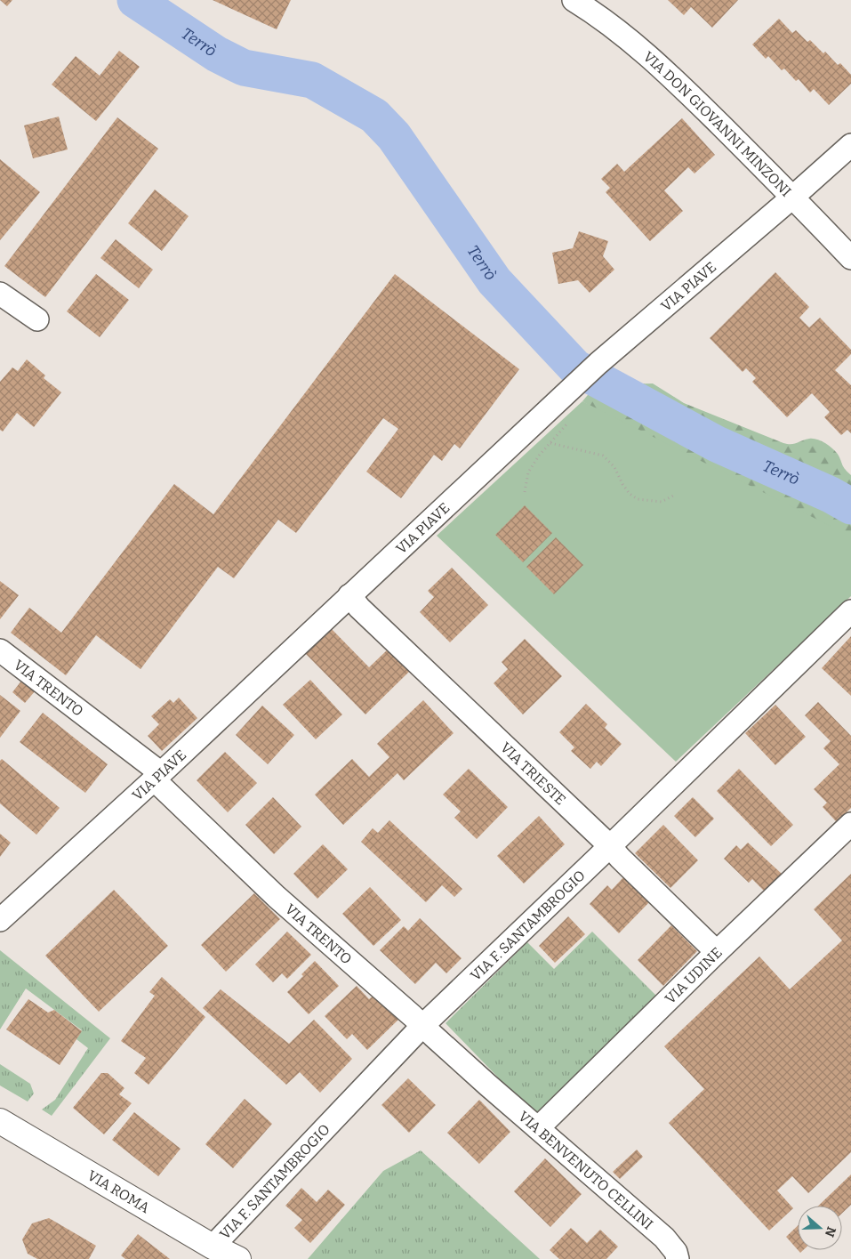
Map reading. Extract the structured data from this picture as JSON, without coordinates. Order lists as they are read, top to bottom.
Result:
{
  "streets": {
    "street": [
      "VIA DON GIOVANNI MINZONI",
      "VIA PIAVE",
      "VIA TRENTO",
      "VIA TRIESTE",
      "VIA F. SANTAMBROGIO",
      "VIA UDINE",
      "VIA BENVENUTO CELLINI",
      "VIA ROMA"
    ]
  },
  "crossings": [
    ["VIA DON GIOVANNI MINZONI", "VIA PIAVE"],
    ["VIA PIAVE", "VIA TRENTO"],
    ["VIA PIAVE", "VIA TRIESTE"],
    ["VIA TRENTO", "VIA F. SANTAMBROGIO"],
    ["VIA TRENTO", "VIA BENVENUTO CELLINI"],
    ["VIA TRIESTE", "VIA F. SANTAMBROGIO"],
    ["VIA TRIESTE", "VIA UDINE"],
    ["VIA F. SANTAMBROGIO", "VIA ROMA"],
    ["VIA UDINE", "VIA BENVENUTO CELLINI"]
  ],
  "water": ["Terrò"],
  "north": "right"
}
